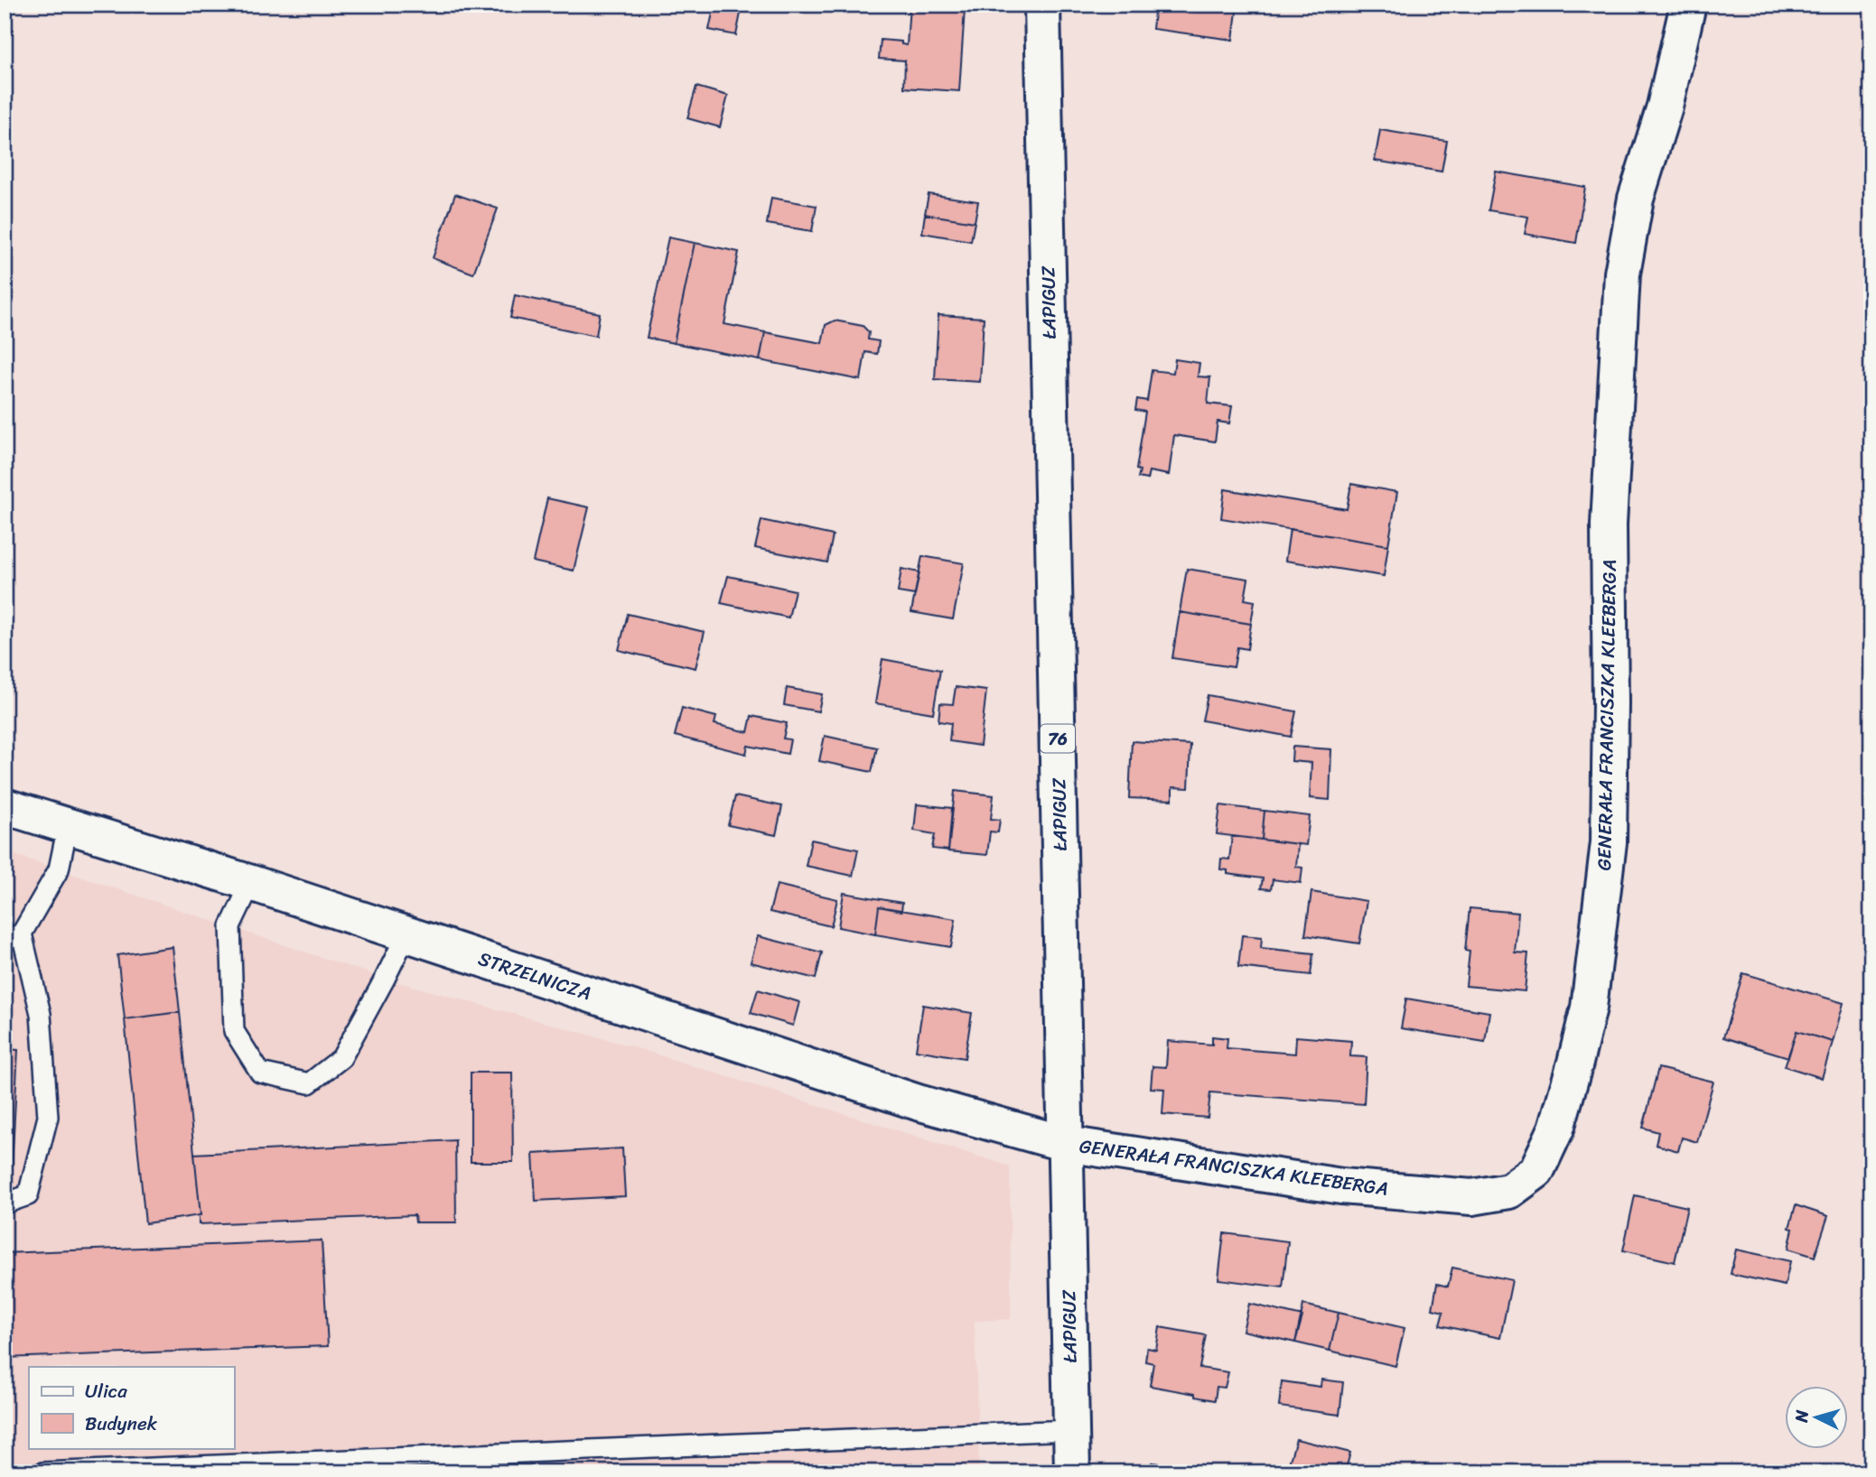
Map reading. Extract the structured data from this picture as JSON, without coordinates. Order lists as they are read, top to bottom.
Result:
{
  "streets": {
    "street": [
      "ŁAPIGUZ",
      "GENERAŁA FRANCISZKA KLEEBERGA",
      "76",
      "STRZELNICZA"
    ]
  },
  "crossings": [
    ["ŁAPIGUZ", "GENERAŁA FRANCISZKA KLEEBERGA"],
    ["ŁAPIGUZ", "STRZELNICZA"],
    ["GENERAŁA FRANCISZKA KLEEBERGA", "STRZELNICZA"]
  ],
  "legend": ["Ulica", "Budynek"],
  "north": "left"
}
